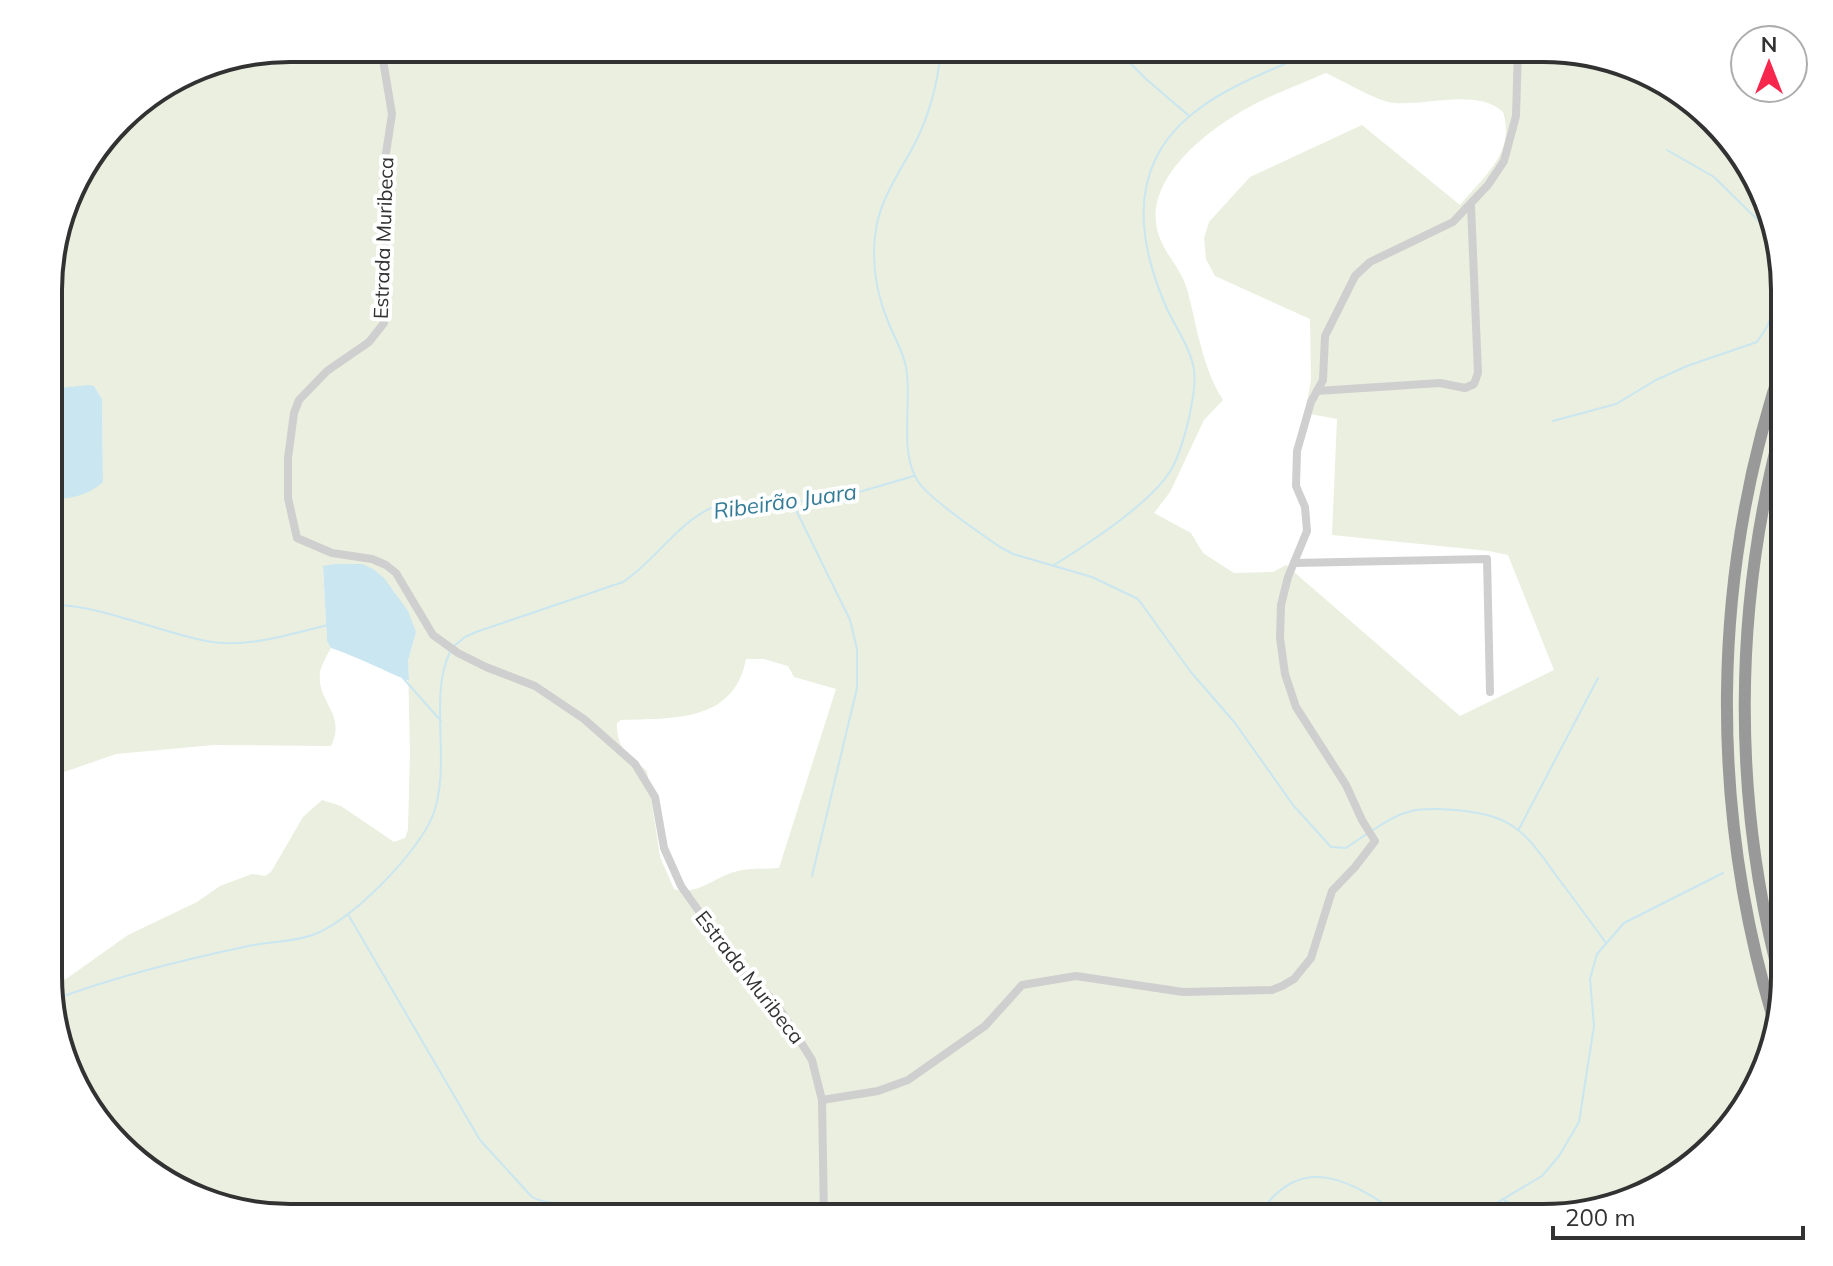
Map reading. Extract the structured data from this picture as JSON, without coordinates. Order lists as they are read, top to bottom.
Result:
{
  "streets": {
    "street": ["Estrada Muribeca"]
  },
  "water": ["Ribeirão Juara"],
  "scale_bar": "200 m",
  "north": "top"
}
